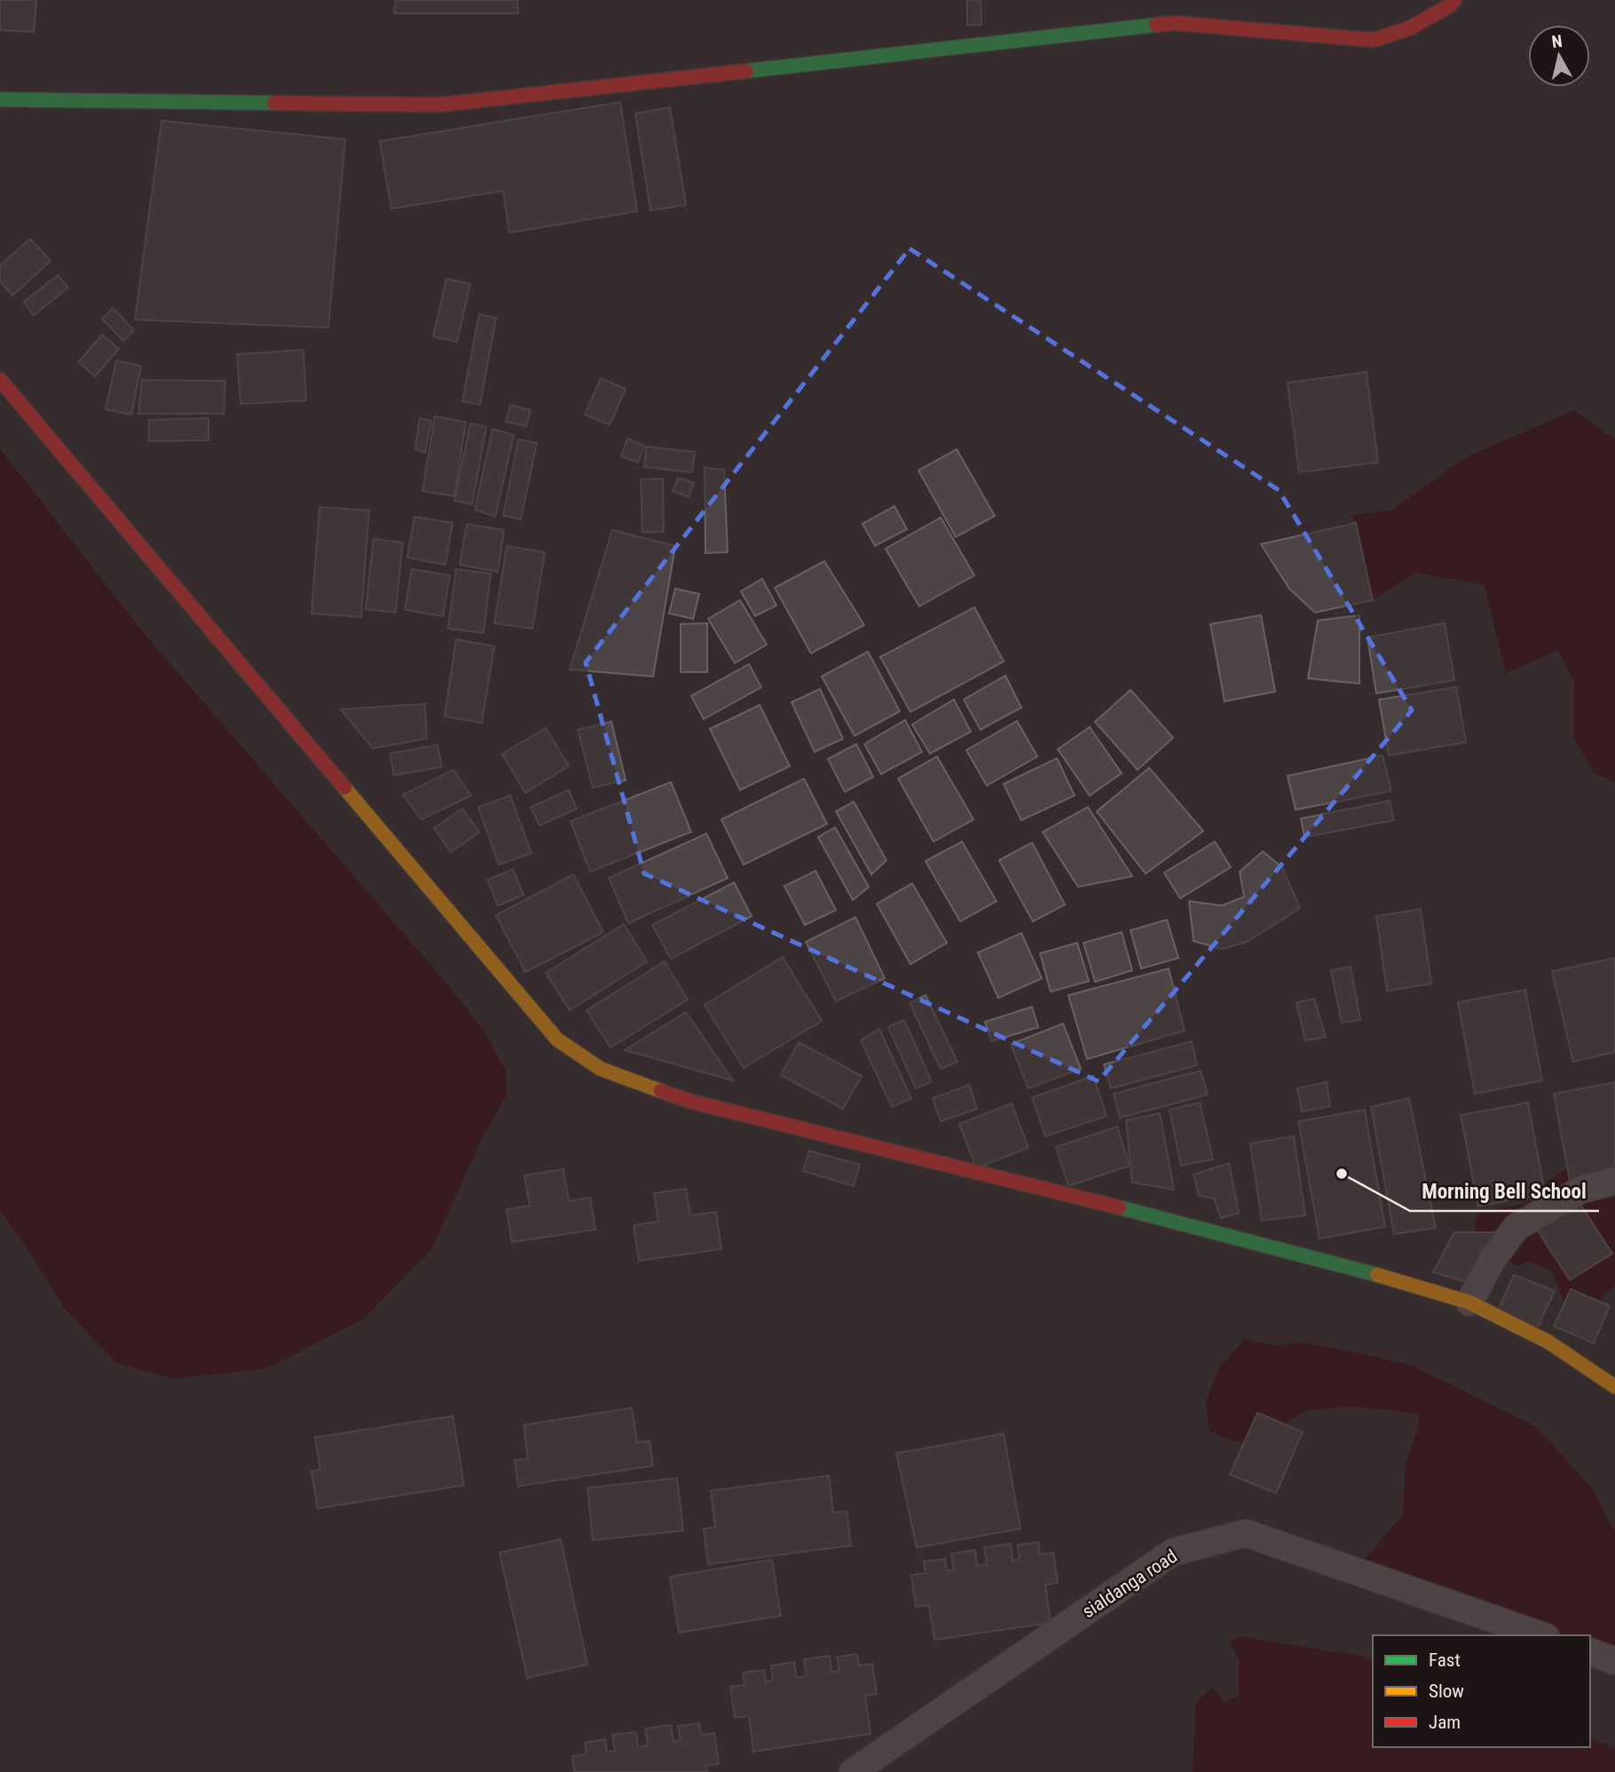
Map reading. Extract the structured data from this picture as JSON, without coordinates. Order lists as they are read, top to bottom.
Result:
{
  "streets": {
    "street": ["sialdanga road"]
  },
  "places": ["Morning Bell School"],
  "legend": ["Fast", "Slow", "Jam"],
  "north": "top"
}
